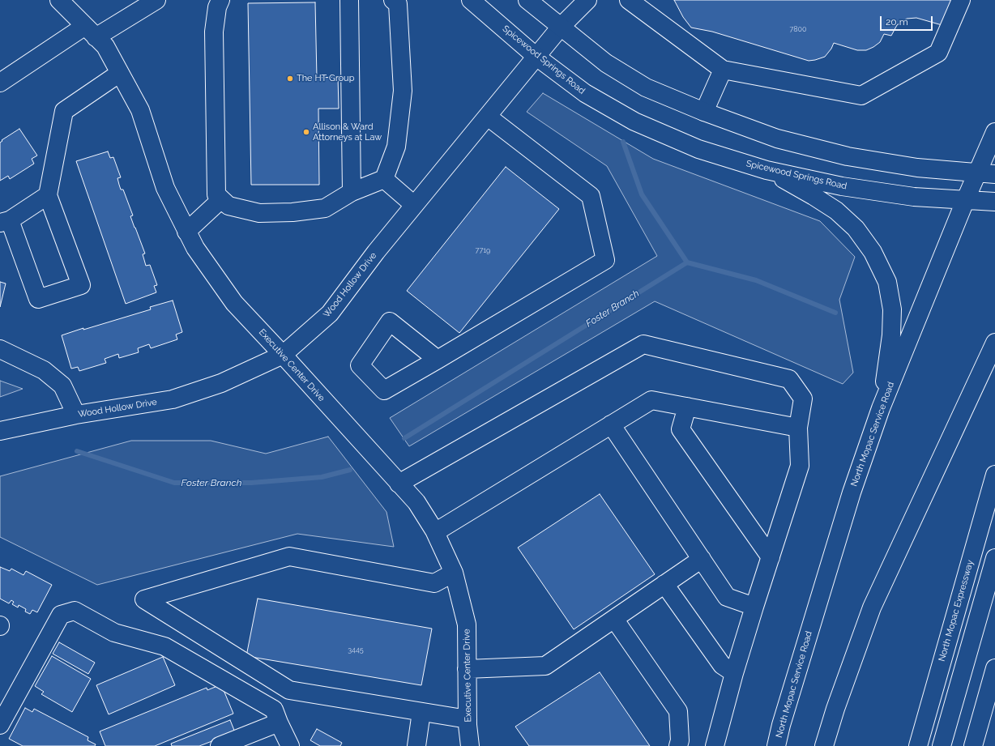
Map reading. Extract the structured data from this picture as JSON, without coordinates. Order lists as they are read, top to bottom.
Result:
{
  "streets": {
    "main road": [
      "Spicewood Springs Road",
      "Wood Hollow Drive",
      "Executive Center Drive",
      "North Mopac Service Road",
      "North Mopac Expressway"
    ]
  },
  "crossings": [
    ["Spicewood Springs Road", "Wood Hollow Drive"],
    ["Spicewood Springs Road", "North Mopac Service Road"],
    ["Wood Hollow Drive", "Executive Center Drive"]
  ],
  "water": ["Foster Branch"],
  "places": ["The HT Group", "Allison & Ward Attorneys at Law"],
  "house_numbers": ["7800", "7719", "3445"],
  "scale_bar": "20 m"
}
